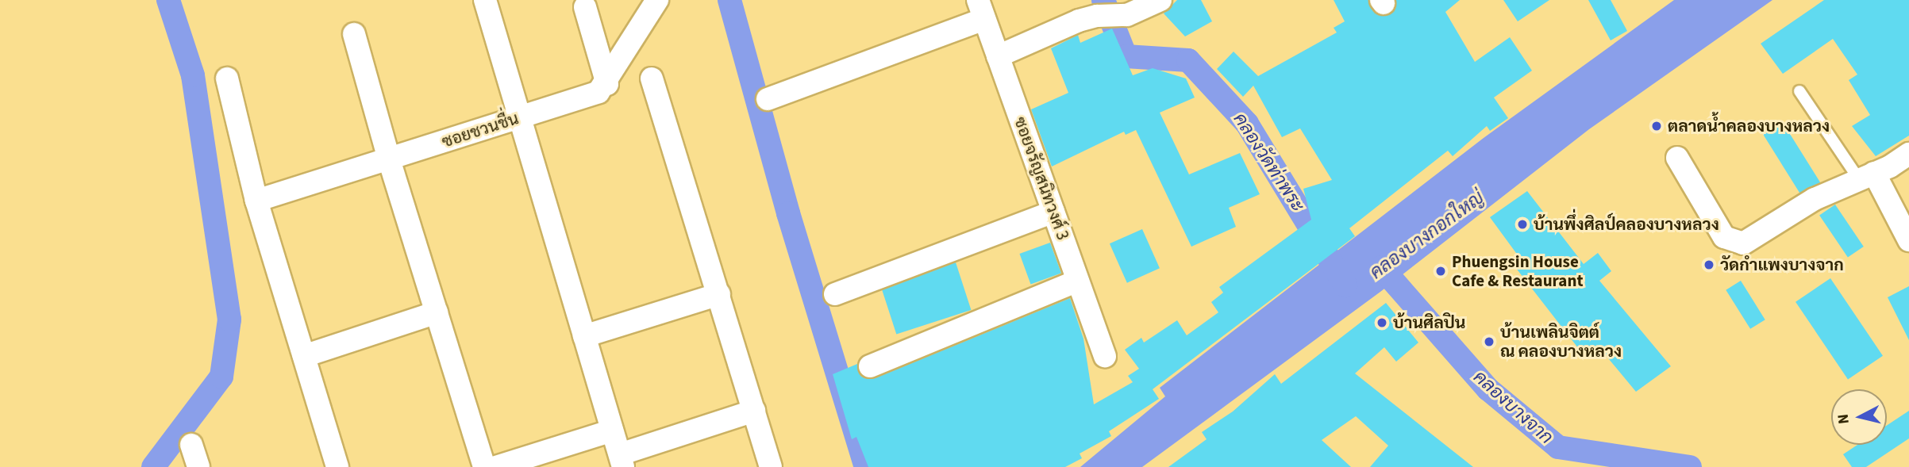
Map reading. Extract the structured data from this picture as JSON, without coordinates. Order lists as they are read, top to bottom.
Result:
{
  "streets": {
    "street": ["ซอยชวนชื่น", "ซอยจรัญสนิทวงศ์ 3"]
  },
  "water": ["คลองวัดท่าพระ", "คลองบางกอกใหญ่", "คลองบางจาก"],
  "places": [
    "ตลาดน้ำคลองบางหลวง",
    "บ้านพึ่งศิลป์คลองบางหลวง",
    "วัดกำแพงบางจาก",
    "Phuengsin House Cafe & Restaurant",
    "บ้านศิลปิน",
    "บ้านเพลินจิตต์ ณ คลองบางหลวง"
  ],
  "north": "left"
}
